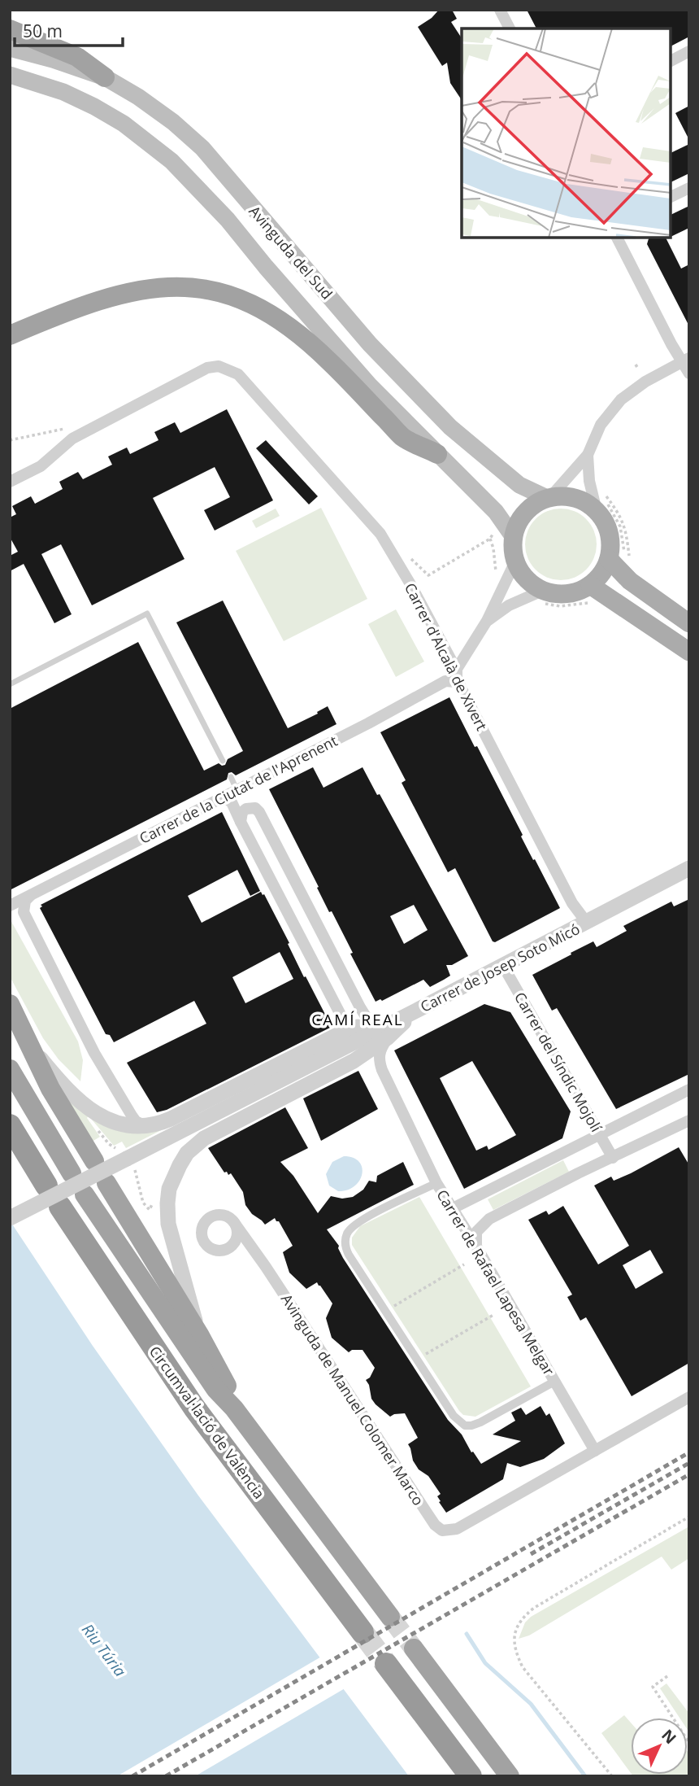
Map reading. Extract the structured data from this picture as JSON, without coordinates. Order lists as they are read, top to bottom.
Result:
{
  "streets": {
    "highway": ["Circumval·lació de València"],
    "main road": ["Avinguda del Sud"],
    "street": [
      "Carrer d'Alcalà de Xivert",
      "Carrer de la Ciutat de l'Aprenent",
      "Carrer de Josep Soto Micó",
      "Carrer del Síndic Mojolí",
      "Carrer de Rafael Lapesa Melgar",
      "Avinguda de Manuel Colomer Marco"
    ]
  },
  "crossings": [
    ["Avinguda del Sud", "Carrer de la Ciutat de l'Aprenent"],
    ["Carrer d'Alcalà de Xivert", "Carrer de la Ciutat de l'Aprenent"],
    ["Carrer d'Alcalà de Xivert", "Carrer de Josep Soto Micó"],
    ["Carrer de Josep Soto Micó", "Carrer del Síndic Mojolí"],
    ["Carrer de Josep Soto Micó", "Carrer de Rafael Lapesa Melgar"],
    ["Carrer de Rafael Lapesa Melgar", "Avinguda de Manuel Colomer Marco"]
  ],
  "districts": ["CAMÍ REAL"],
  "water": ["Riu Túria"],
  "scale_bar": "50 m",
  "north": "top right"
}
